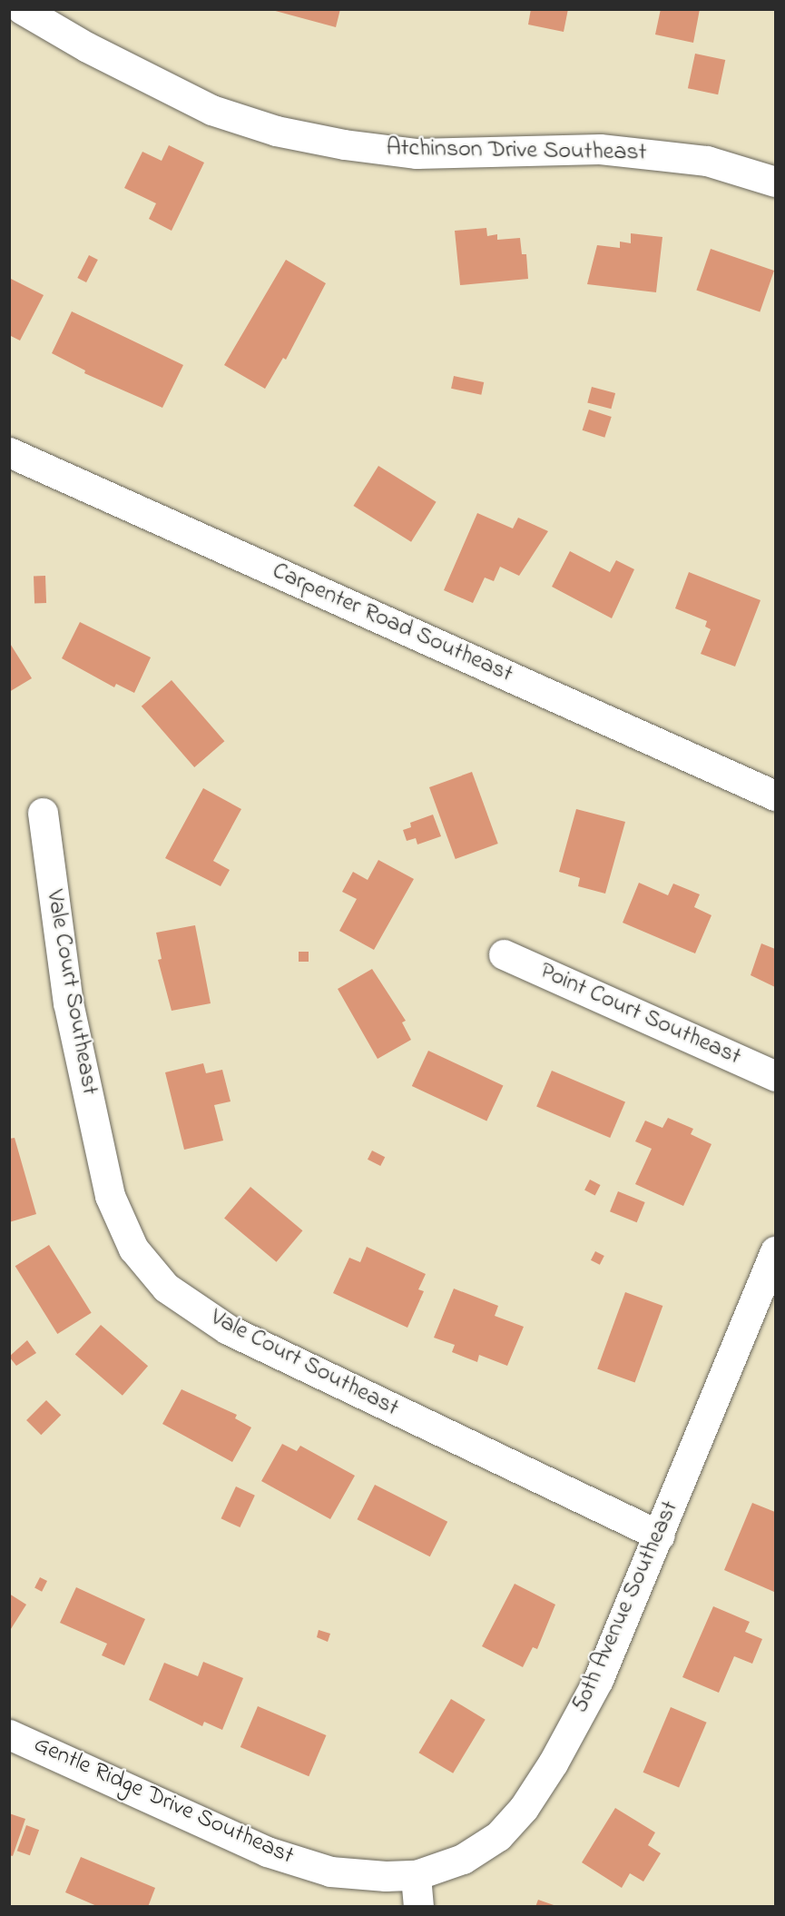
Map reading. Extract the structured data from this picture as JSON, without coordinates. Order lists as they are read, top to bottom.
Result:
{
  "streets": {
    "street": [
      "Atchinson Drive Southeast",
      "Carpenter Road Southeast",
      "Vale Court Southeast",
      "Point Court Southeast",
      "50th Avenue Southeast",
      "Gentle Ridge Drive Southeast"
    ]
  },
  "crossings": [
    ["Vale Court Southeast", "50th Avenue Southeast"],
    ["50th Avenue Southeast", "Gentle Ridge Drive Southeast"]
  ]
}
